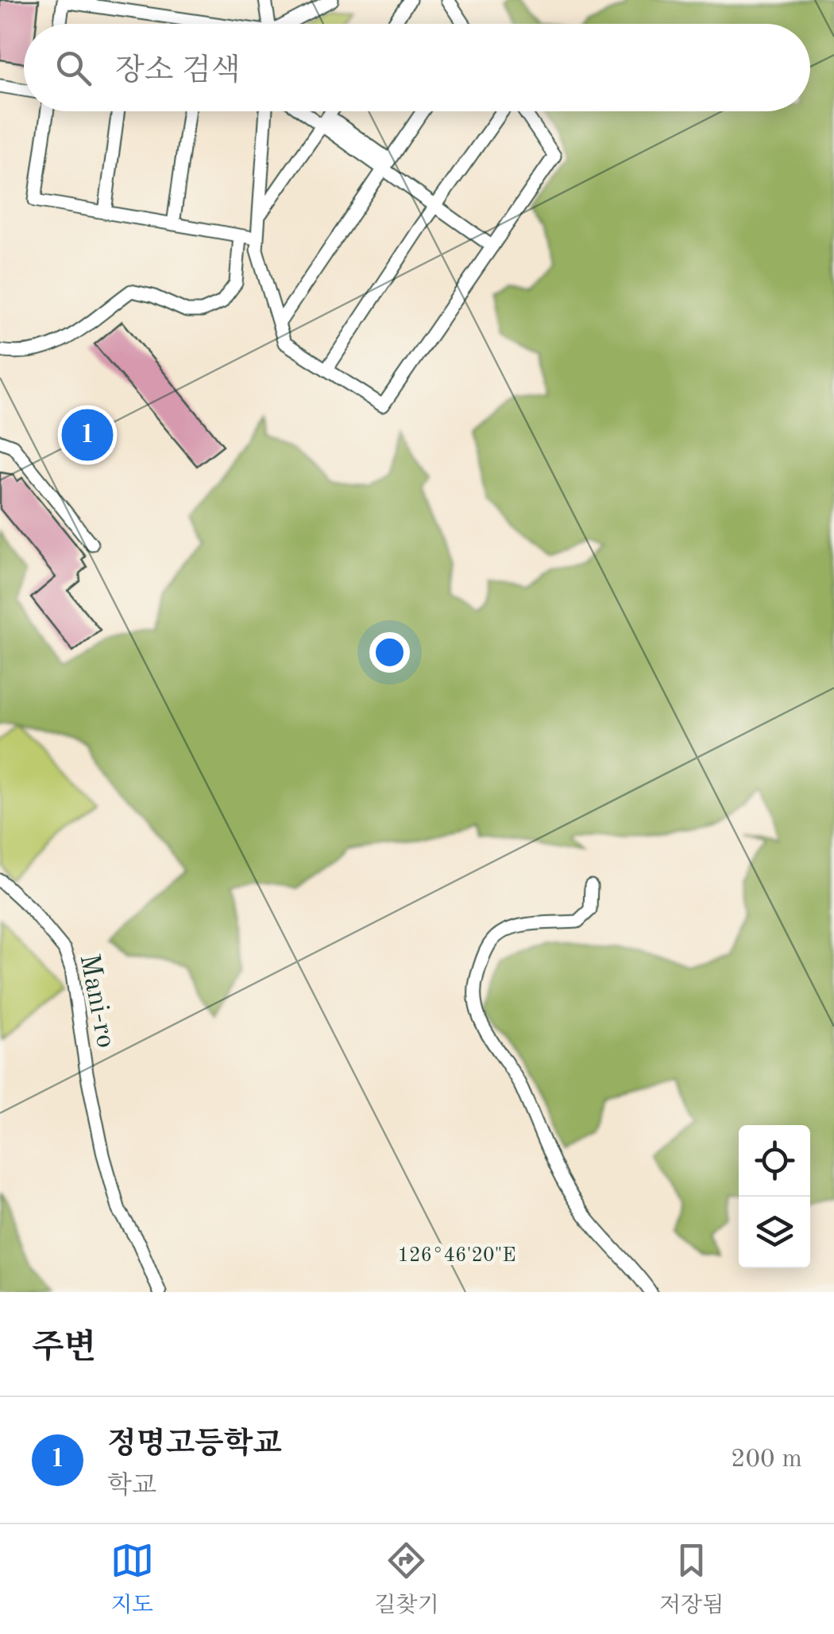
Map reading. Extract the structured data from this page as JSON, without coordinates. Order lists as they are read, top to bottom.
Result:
{
  "streets": {
    "street": ["Mani-ro"]
  },
  "page": {
    "search": "장소 검색",
    "pins": "1",
    "heading": "주변",
    "list": [
      {
        "mark": "1",
        "name": "정명고등학교",
        "note": "학교",
        "value": "200 m"
      }
    ],
    "nav": ["지도", "길찾기", "저장됨"]
  },
  "coordinates": ["126°46'20\"E"]
}
